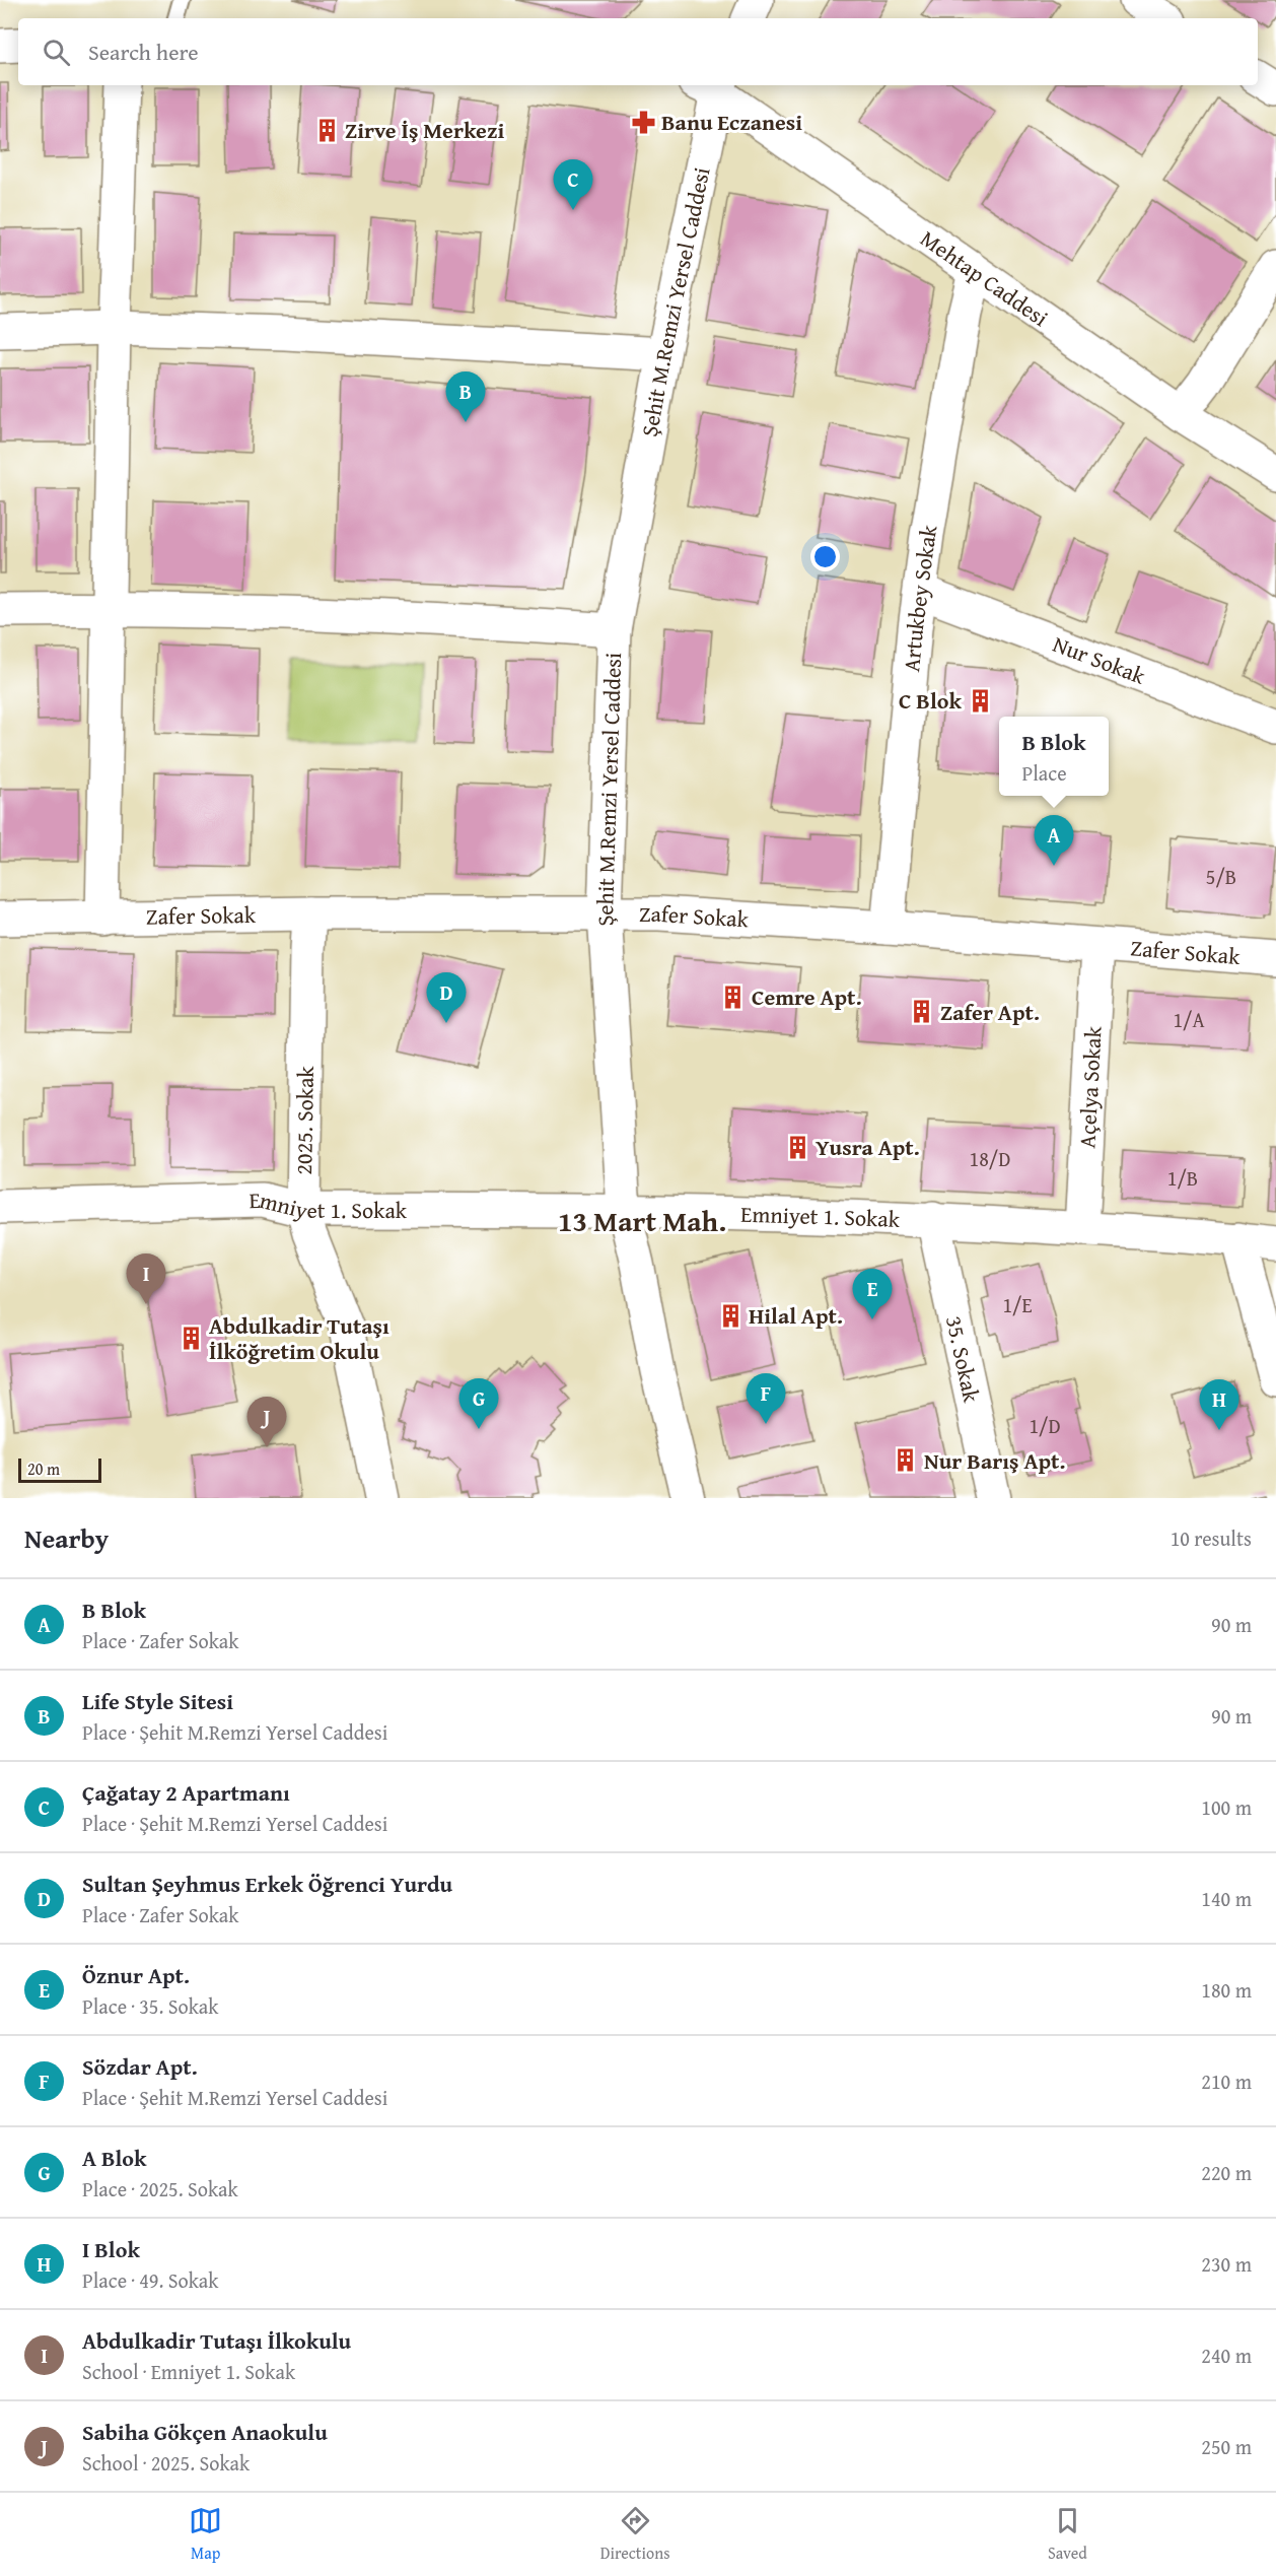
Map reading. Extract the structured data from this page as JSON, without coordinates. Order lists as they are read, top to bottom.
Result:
{
  "streets": {
    "street": [
      "Mehtap Caddesi",
      "Şehit M.Remzi Yersel Caddesi",
      "Artukbey Sokak",
      "Nur Sokak",
      "Zafer Sokak",
      "Açelya Sokak",
      "2025. Sokak",
      "Emniyet 1. Sokak",
      "35. Sokak"
    ]
  },
  "crossings": [
    ["Mehtap Caddesi", "Şehit M.Remzi Yersel Caddesi"],
    ["Mehtap Caddesi", "Artukbey Sokak"],
    ["Şehit M.Remzi Yersel Caddesi", "Zafer Sokak"],
    ["Şehit M.Remzi Yersel Caddesi", "Emniyet 1. Sokak"],
    ["Artukbey Sokak", "Nur Sokak"],
    ["Artukbey Sokak", "Zafer Sokak"],
    ["Zafer Sokak", "Açelya Sokak"],
    ["Zafer Sokak", "2025. Sokak"],
    ["Açelya Sokak", "Emniyet 1. Sokak"],
    ["2025. Sokak", "Emniyet 1. Sokak"],
    ["Emniyet 1. Sokak", "35. Sokak"]
  ],
  "districts": ["13 Mart Mah."],
  "places": {
    "pharmacy": ["Banu Eczanesi"],
    "building": [
      "Zirve İş Merkezi",
      "C Blok",
      "Cemre Apt.",
      "Zafer Apt.",
      "Yusra Apt.",
      "Hilal Apt.",
      "Abdulkadir Tutaşı İlköğretim Okulu",
      "Nur Barış Apt."
    ]
  },
  "house_numbers": [
    "5/B",
    "1/A",
    "18/D",
    "1/B",
    "1/E",
    "1/D"
  ],
  "scale_bar": "20 m",
  "page": {
    "search": "Search here",
    "pins": [
      "C",
      "B",
      "A",
      "D",
      "I",
      "E",
      "F",
      "G",
      "H",
      "J"
    ],
    "popup": ["B Blok", "Place"],
    "scale": "20 m",
    "heading": ["Nearby", "10 results"],
    "list": [
      {
        "mark": "A",
        "name": "B Blok",
        "note": "Place · Zafer Sokak",
        "value": "90 m"
      },
      {
        "mark": "B",
        "name": "Life Style Sitesi",
        "note": "Place · Şehit M.Remzi Yersel Caddesi",
        "value": "90 m"
      },
      {
        "mark": "C",
        "name": "Çağatay 2 Apartmanı",
        "note": "Place · Şehit M.Remzi Yersel Caddesi",
        "value": "100 m"
      },
      {
        "mark": "D",
        "name": "Sultan Şeyhmus Erkek Öğrenci Yurdu",
        "note": "Place · Zafer Sokak",
        "value": "140 m"
      },
      {
        "mark": "E",
        "name": "Öznur Apt.",
        "note": "Place · 35. Sokak",
        "value": "180 m"
      },
      {
        "mark": "F",
        "name": "Sözdar Apt.",
        "note": "Place · Şehit M.Remzi Yersel Caddesi",
        "value": "210 m"
      },
      {
        "mark": "G",
        "name": "A Blok",
        "note": "Place · 2025. Sokak",
        "value": "220 m"
      },
      {
        "mark": "H",
        "name": "I Blok",
        "note": "Place · 49. Sokak",
        "value": "230 m"
      },
      {
        "mark": "I",
        "name": "Abdulkadir Tutaşı İlkokulu",
        "note": "School · Emniyet 1. Sokak",
        "value": "240 m"
      },
      {
        "mark": "J",
        "name": "Sabiha Gökçen Anaokulu",
        "note": "School · 2025. Sokak",
        "value": "250 m"
      }
    ],
    "nav": ["Map", "Directions", "Saved"]
  }
}
